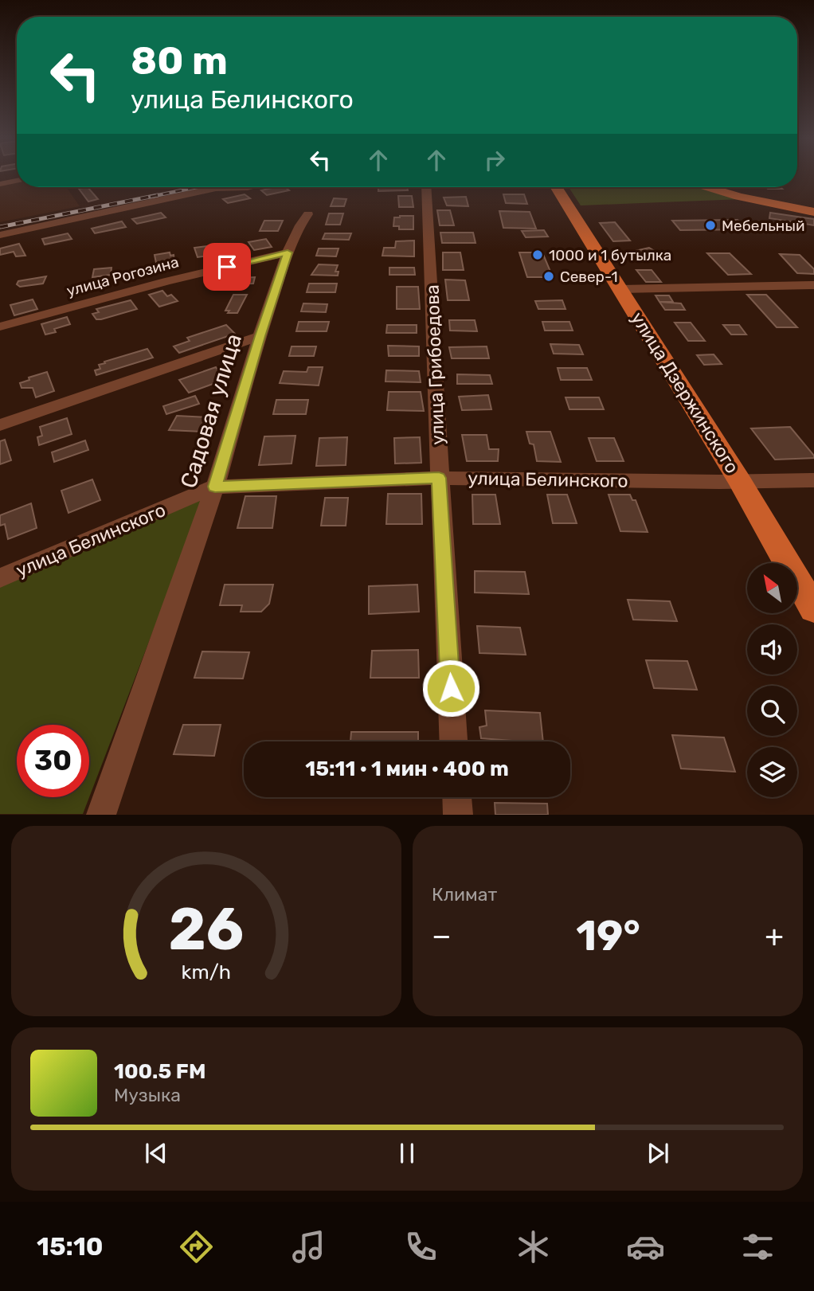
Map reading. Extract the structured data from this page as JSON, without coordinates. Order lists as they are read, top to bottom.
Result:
{
  "streets": {
    "main road": ["улица Дзержинского"],
    "street": [
      "улица Рогозина",
      "улица Грибоедова",
      "Садовая улица",
      "улица Белинского"
    ]
  },
  "crossings": [
    ["улица Рогозина", "Садовая улица"],
    ["улица Грибоедова", "улица Белинского"],
    ["улица Дзержинского", "улица Белинского"],
    ["Садовая улица", "улица Белинского"]
  ],
  "places": ["Мебельный", "1000 и 1 бутылка", "Север-1"],
  "north": "top left",
  "page": {
    "turn": ["80 m", "улица Белинского"],
    "limit": "30",
    "trip": "15:11 · 1 мин · 400 m",
    "tile": "Климат",
    "heat": ["−", "19°", "+"],
    "song": ["100.5 FM", "Музыка"],
    "tabs": "15:10",
    "gauge": ["26", "km/h"]
  }
}
